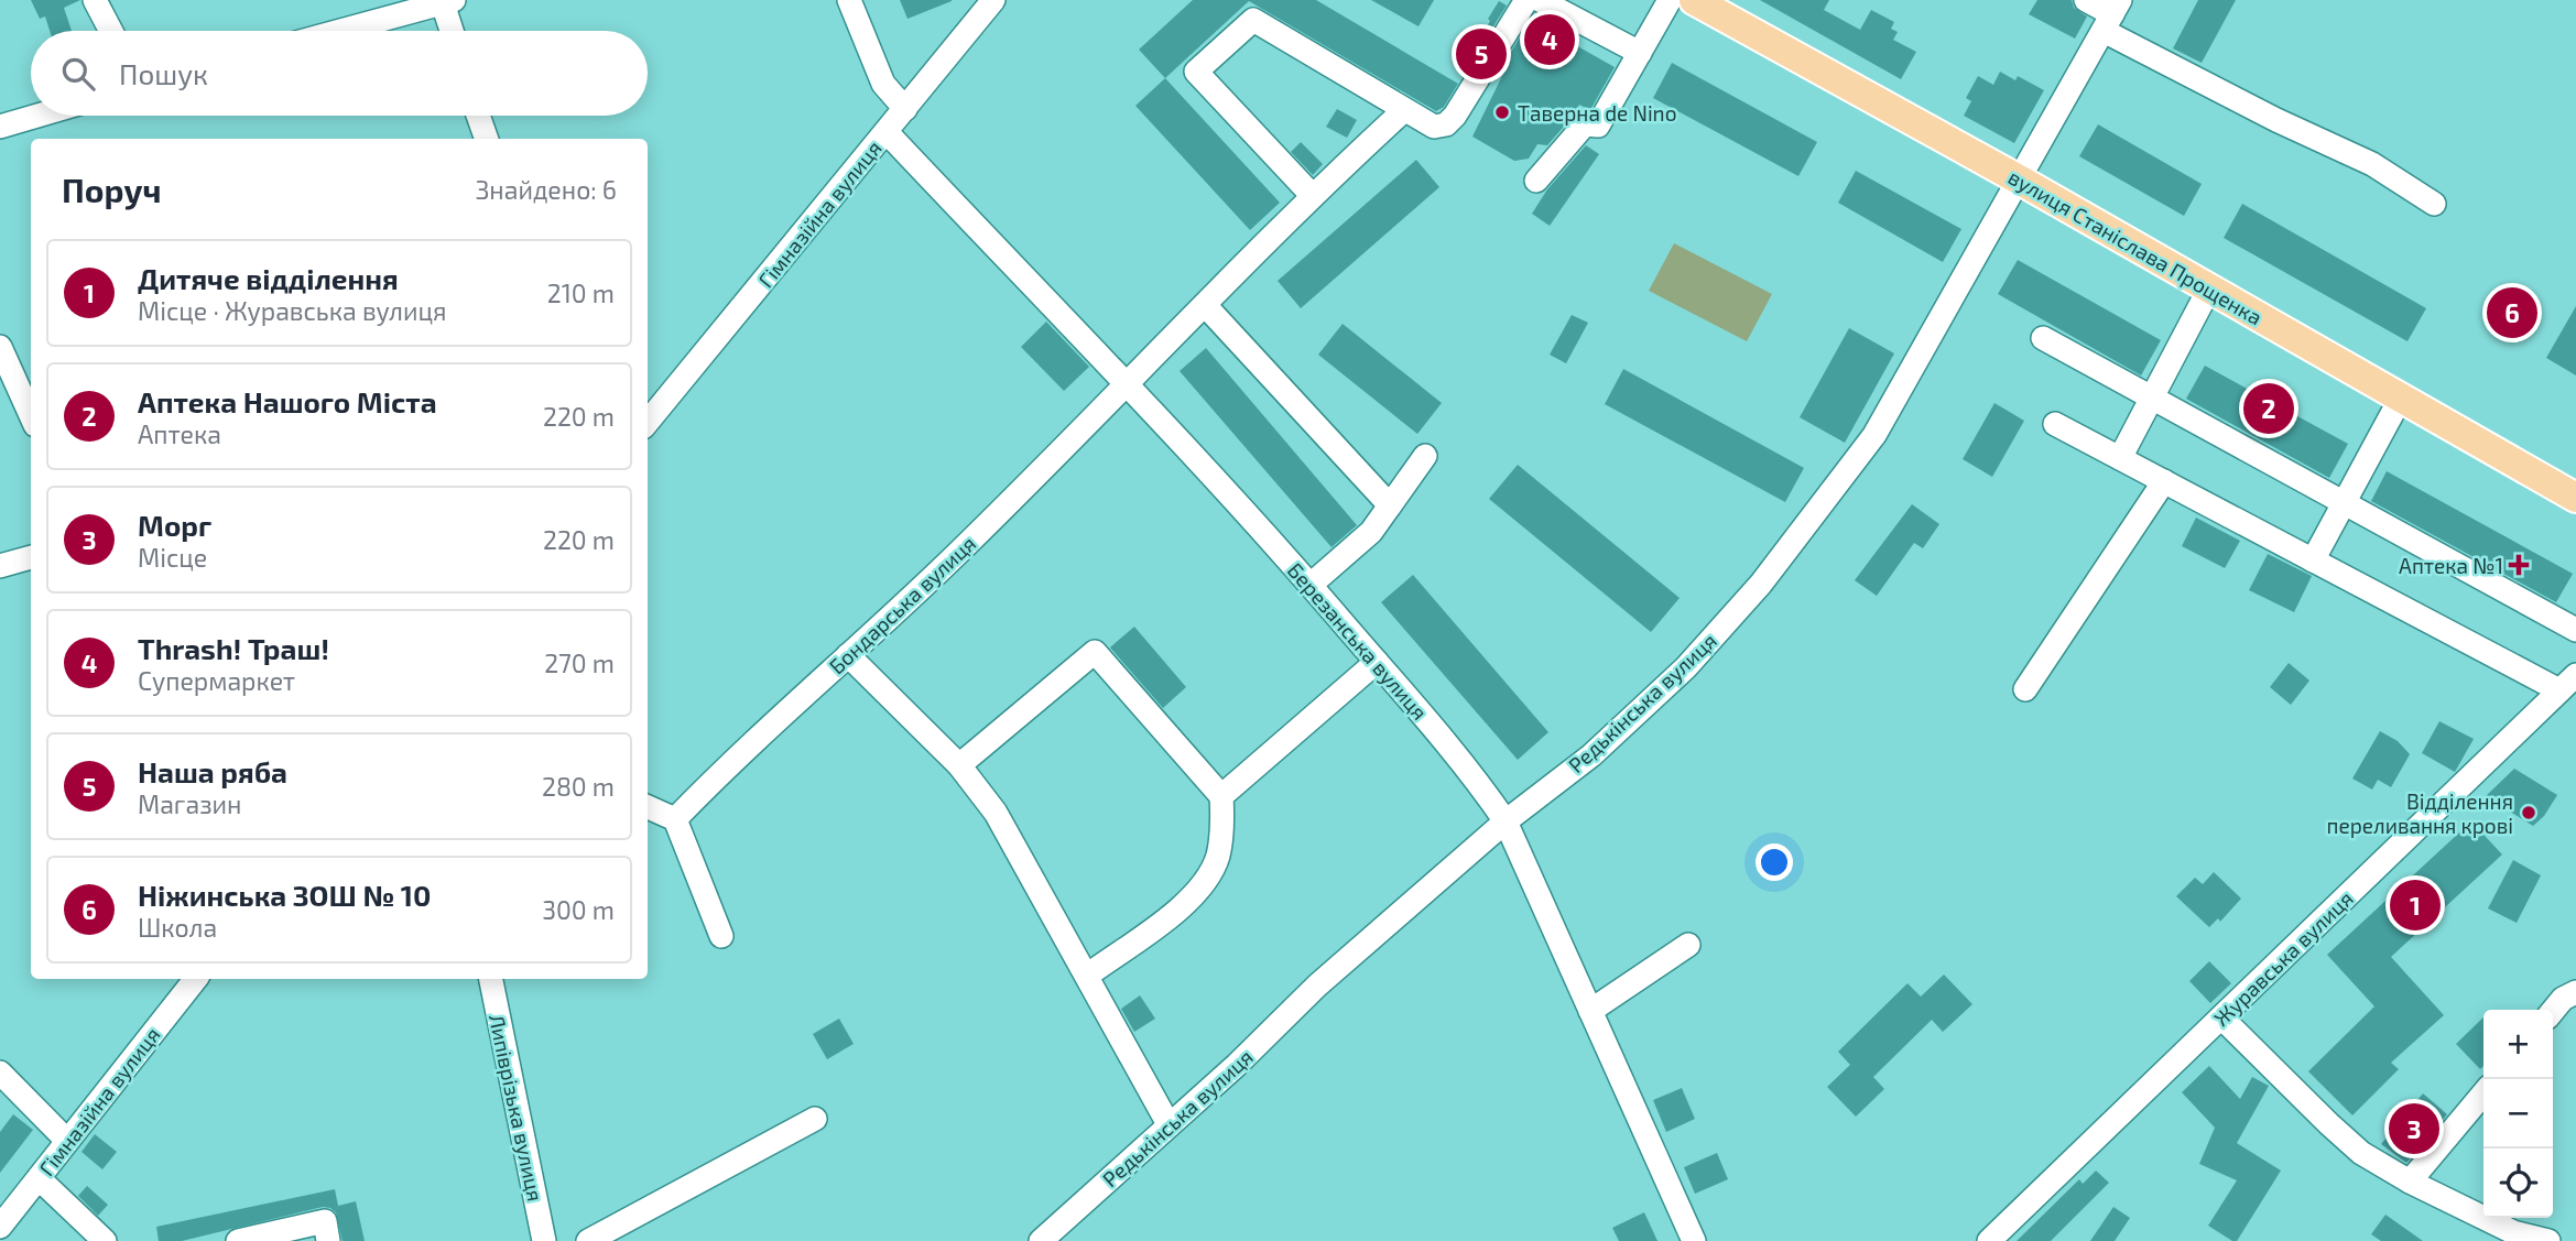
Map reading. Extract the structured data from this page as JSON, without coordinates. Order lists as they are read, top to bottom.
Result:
{
  "streets": {
    "main road": ["вулиця Станіслава Прощенка"],
    "street": [
      "Гімназійна вулиця",
      "Бондарська вулиця",
      "Березанська вулиця",
      "Редькінська вулиця",
      "Журавська вулиця",
      "Липіврізька вулиця"
    ]
  },
  "crossings": [
    ["Гімназійна вулиця", "Березанська вулиця"],
    ["вулиця Станіслава Прощенка", "Редькінська вулиця"],
    ["Бондарська вулиця", "Березанська вулиця"],
    ["Березанська вулиця", "Редькінська вулиця"]
  ],
  "places": {
    "other": ["Таверна de Nino", "Відділення переливання крові"],
    "health": ["Аптека №1"]
  },
  "page": {
    "pins": [
      "4",
      "5",
      "6",
      "2",
      "1",
      "3"
    ],
    "search": "Пошук",
    "heading": ["Поруч", "Знайдено: 6"],
    "list": [
      {
        "mark": "1",
        "name": "Дитяче відділення",
        "note": "Місце · Журавська вулиця",
        "value": "210 m"
      },
      {
        "mark": "2",
        "name": "Аптека Нашого Міста",
        "note": "Аптека",
        "value": "220 m"
      },
      {
        "mark": "3",
        "name": "Морг",
        "note": "Місце",
        "value": "220 m"
      },
      {
        "mark": "4",
        "name": "Thrash! Траш!",
        "note": "Супермаркет",
        "value": "270 m"
      },
      {
        "mark": "5",
        "name": "Наша ряба",
        "note": "Магазин",
        "value": "280 m"
      },
      {
        "mark": "6",
        "name": "Ніжинська ЗОШ № 10",
        "note": "Школа",
        "value": "300 m"
      }
    ],
    "map_buttons": ["+", "−"]
  }
}
